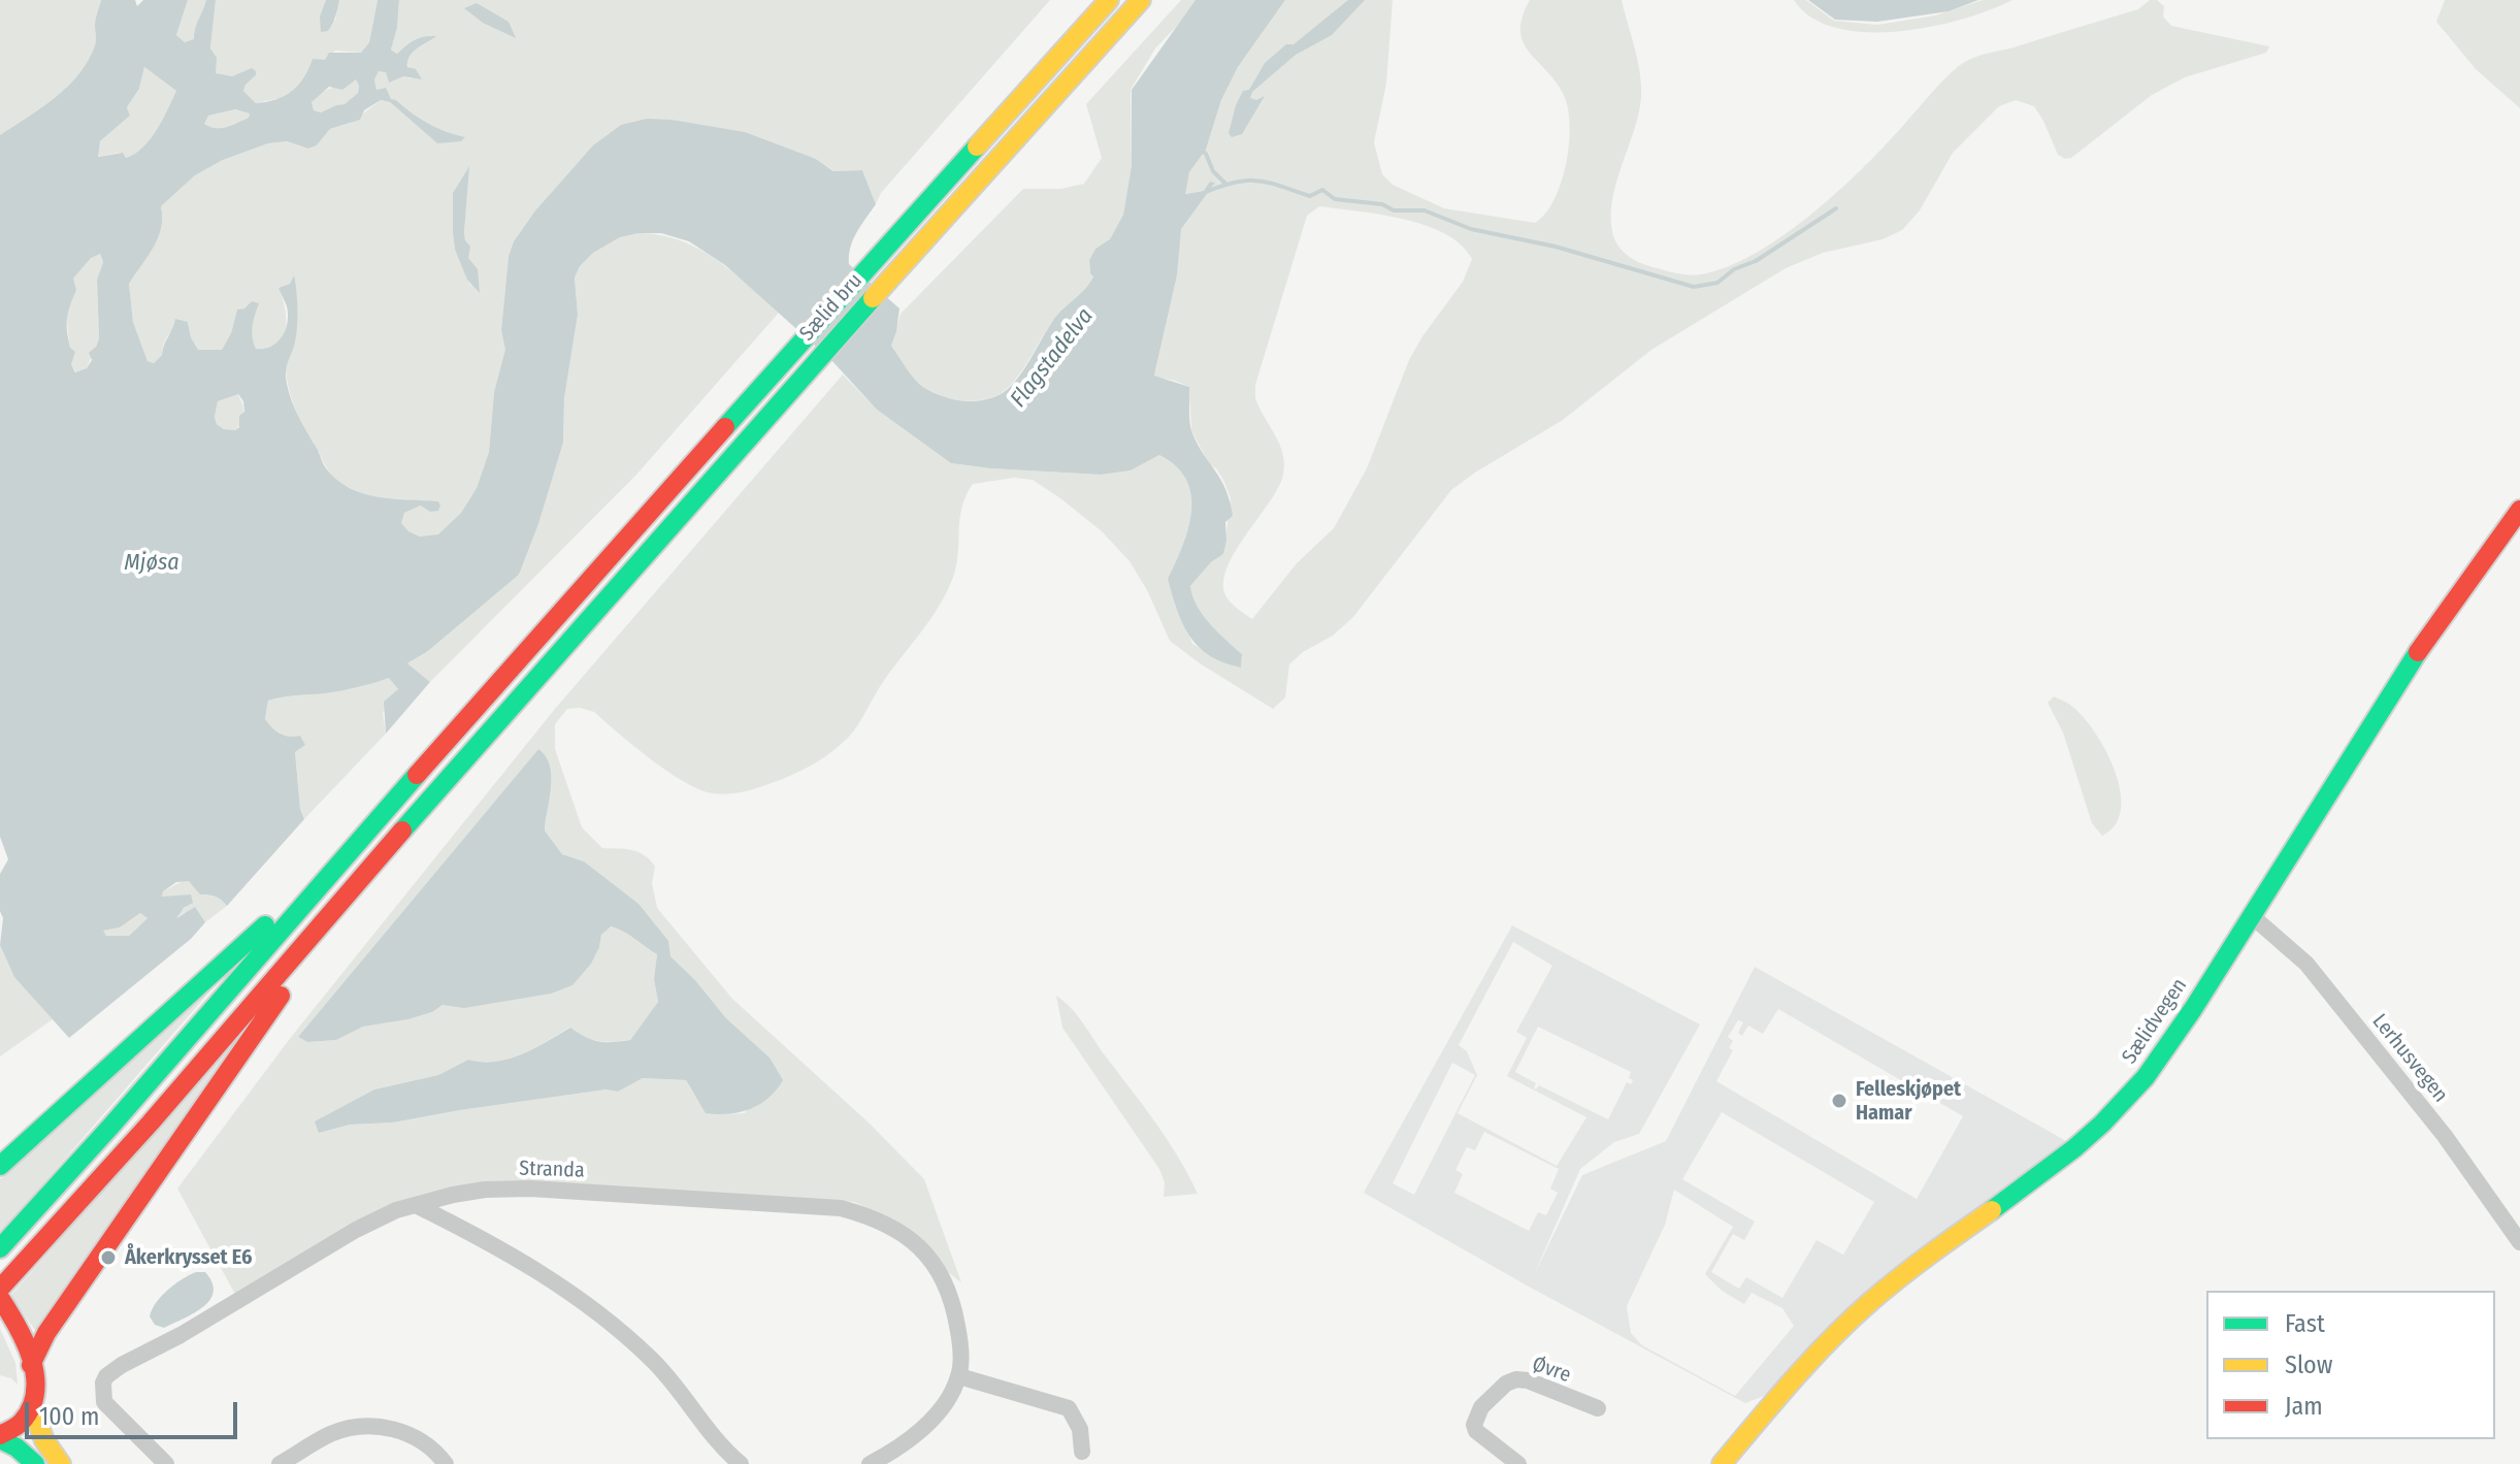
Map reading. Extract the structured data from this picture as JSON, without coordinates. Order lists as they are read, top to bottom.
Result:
{
  "streets": {
    "main road": ["Sælid bru", "Sælidvegen"],
    "street": ["Lerhusvegen", "Stranda", "Øvre"]
  },
  "crossings": [
    ["Sælidvegen", "Lerhusvegen"]
  ],
  "water": ["Flagstadelva", "Mjøsa"],
  "places": ["Felleskjøpet Hamar", "Åkerkrysset E6"],
  "legend": ["Fast", "Slow", "Jam"],
  "scale_bar": "100 m"
}
